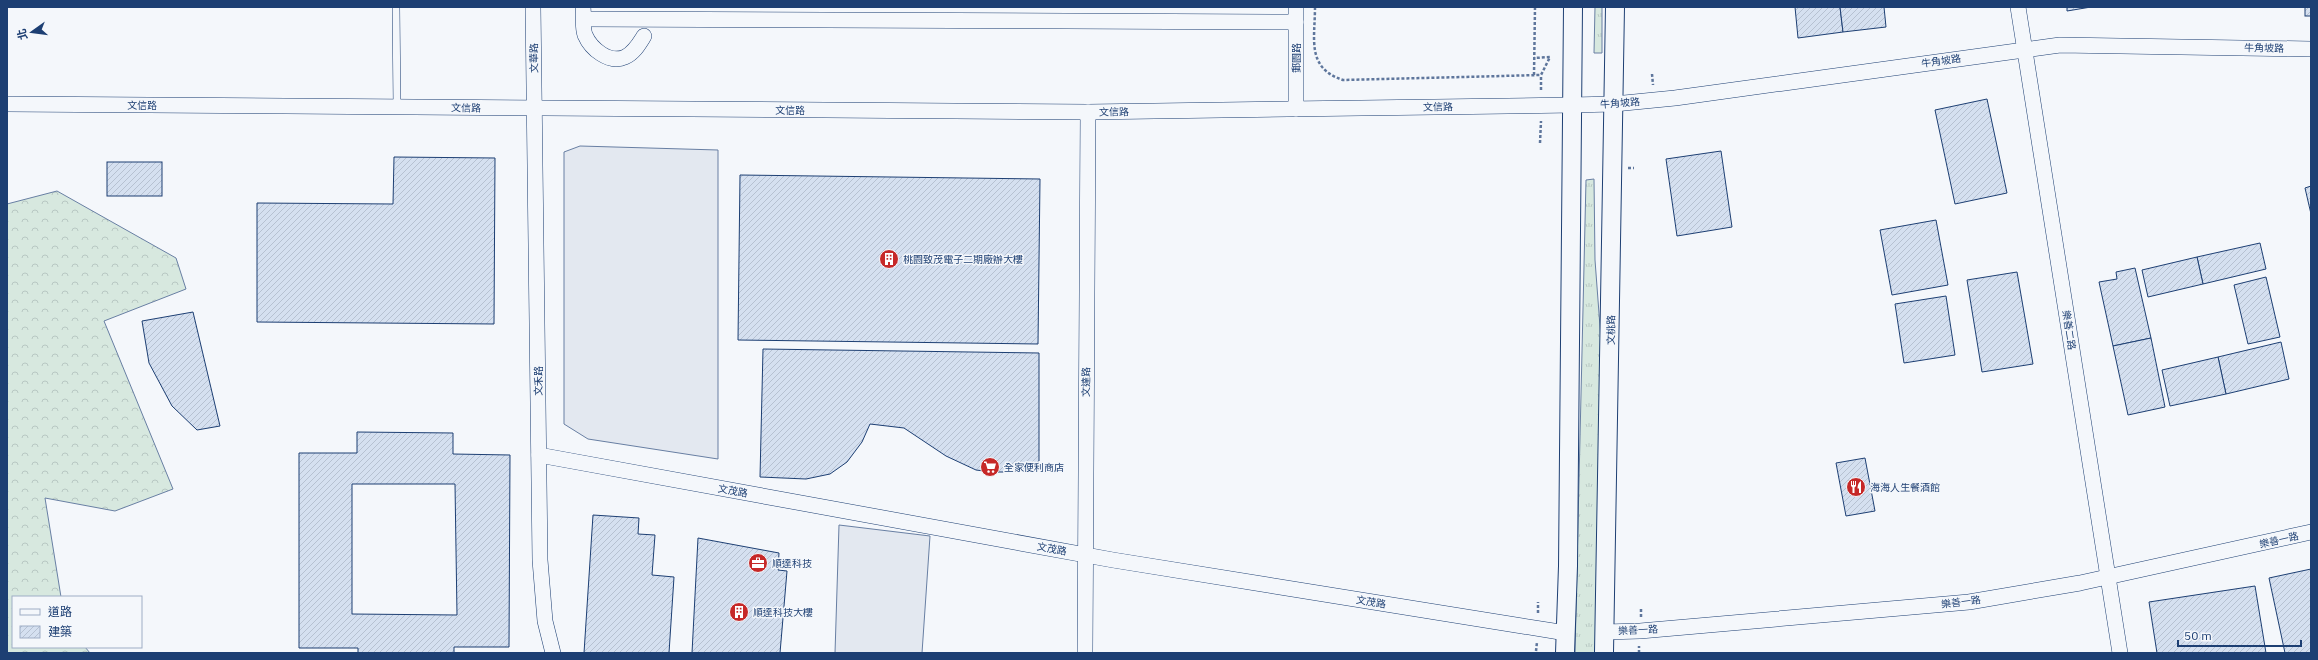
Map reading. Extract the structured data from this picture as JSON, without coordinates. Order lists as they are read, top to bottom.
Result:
{
  "streets": {
    "street": [
      "牛角坡路",
      "文華路",
      "郵園路",
      "文信路",
      "文桃路",
      "樂善二路",
      "文禾路",
      "文達路",
      "文茂路",
      "樂善一路"
    ]
  },
  "crossings": [
    ["牛角坡路", "文信路"],
    ["牛角坡路", "文桃路"],
    ["牛角坡路", "樂善二路"],
    ["文華路", "文信路"],
    ["文華路", "文禾路"],
    ["郵園路", "文信路"],
    ["文信路", "文禾路"],
    ["文信路", "文達路"],
    ["文桃路", "樂善一路"],
    ["樂善二路", "樂善一路"],
    ["文禾路", "文茂路"],
    ["文達路", "文茂路"]
  ],
  "places": {
    "building": ["桃園致茂電子二期廠辦大樓", "順達科技大樓"],
    "supermarket": ["全家便利商店"],
    "restaurant": ["海海人生餐酒館"],
    "office": ["順達科技"]
  },
  "legend": ["道路", "建築"],
  "scale_bar": "50 m",
  "north": "left"
}
